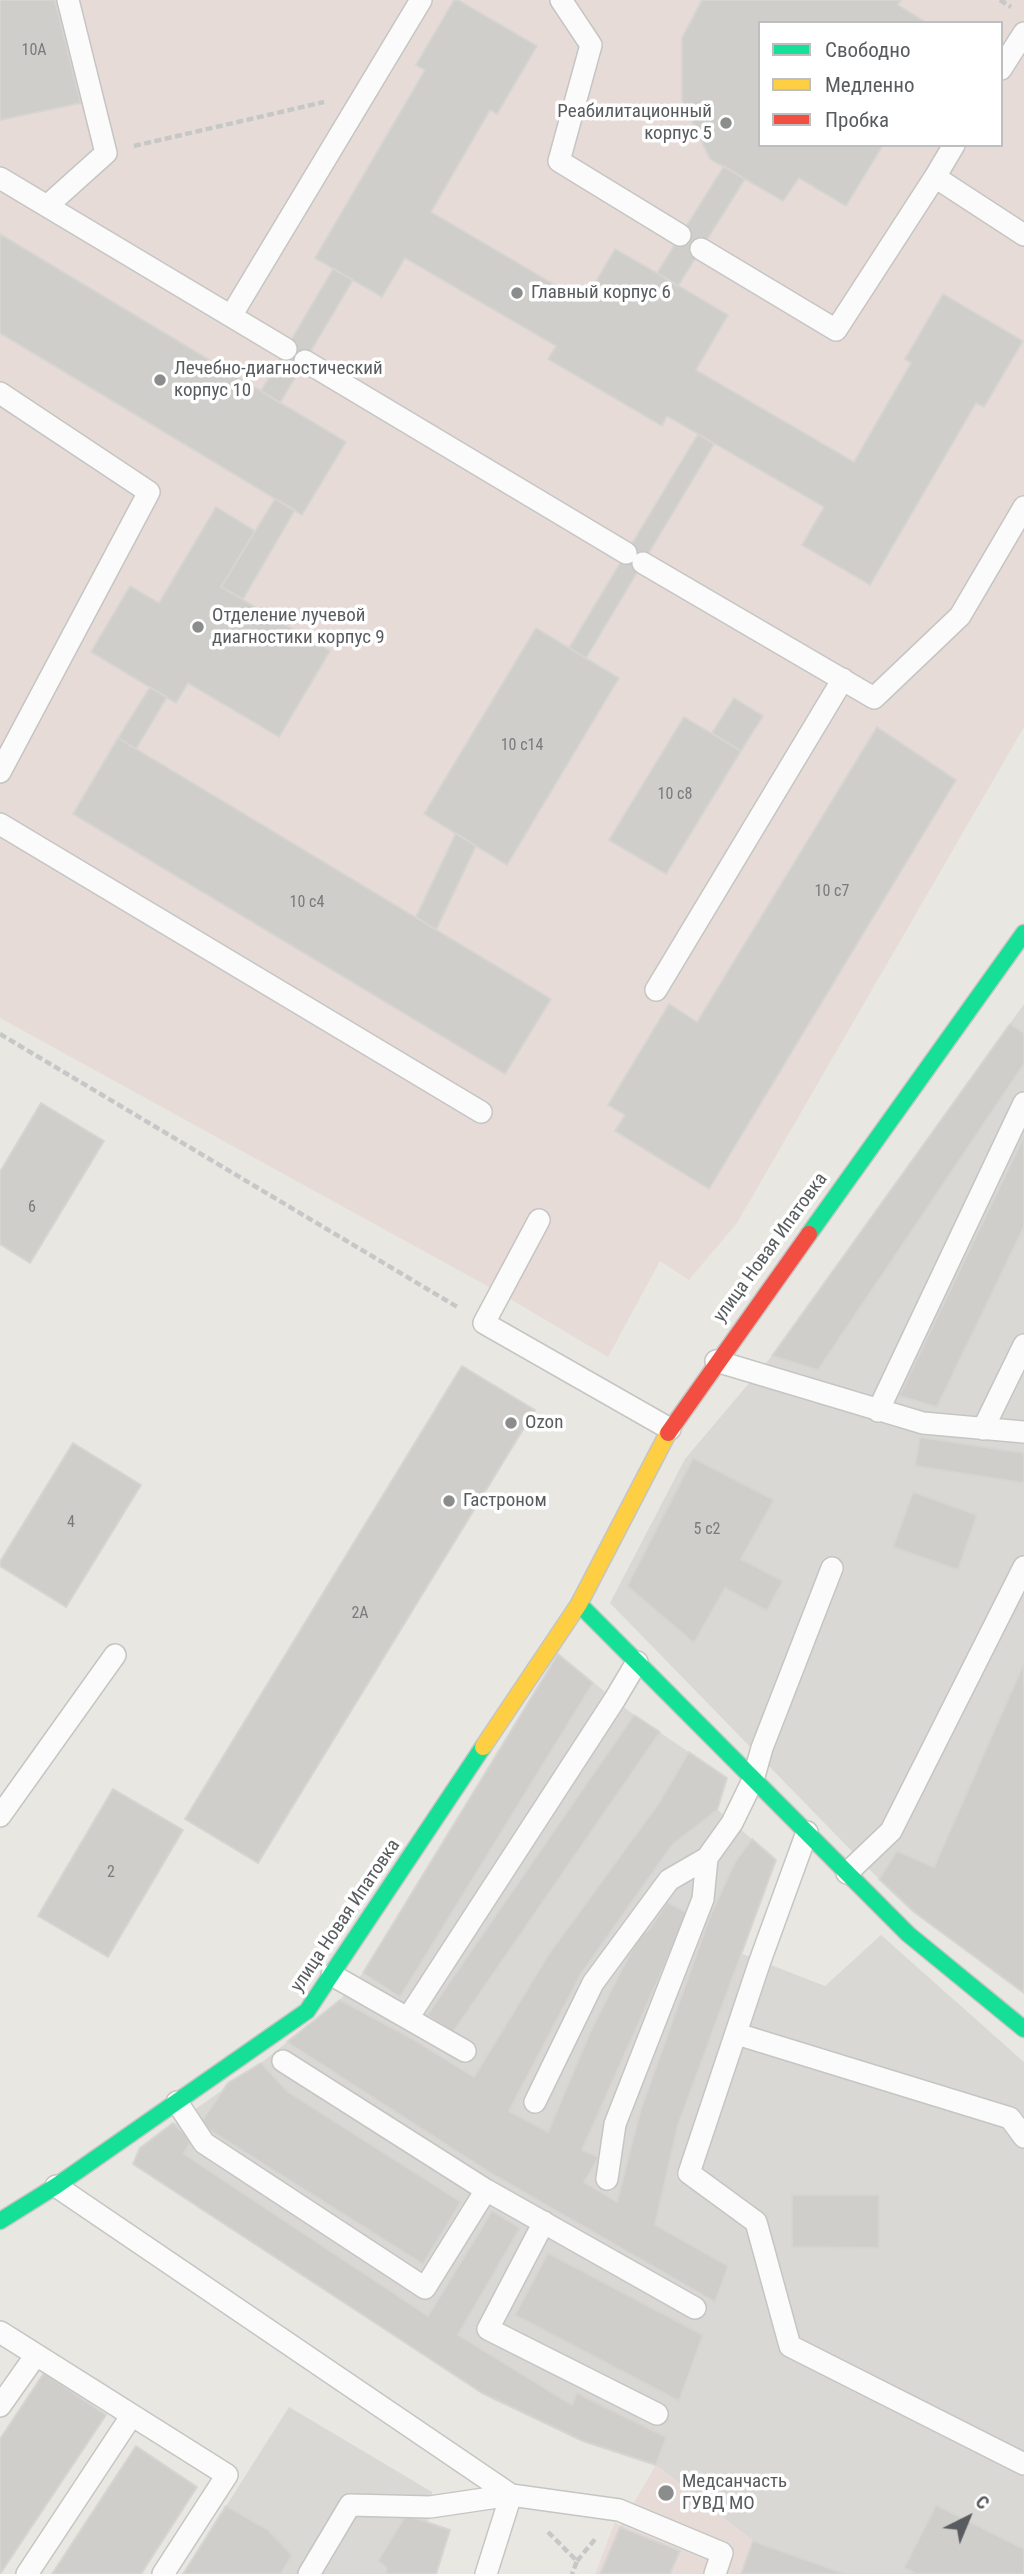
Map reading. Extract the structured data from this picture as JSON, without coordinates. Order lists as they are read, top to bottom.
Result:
{
  "streets": {
    "street": ["улица Новая Ипатовка"]
  },
  "places": [
    "Реабилитационный корпус 5",
    "Главный корпус 6",
    "Лечебно-диагностический корпус 10",
    "Отделение лучевой диагностики корпус 9",
    "Ozon",
    "Гастроном",
    "Медсанчасть ГУВД МО"
  ],
  "house_numbers": [
    "10А",
    "10 с14",
    "10 с8",
    "10 с7",
    "10 с4",
    "6",
    "4",
    "5 с2",
    "2А",
    "2"
  ],
  "legend": ["Свободно", "Медленно", "Пробка"],
  "north": "top right"
}
